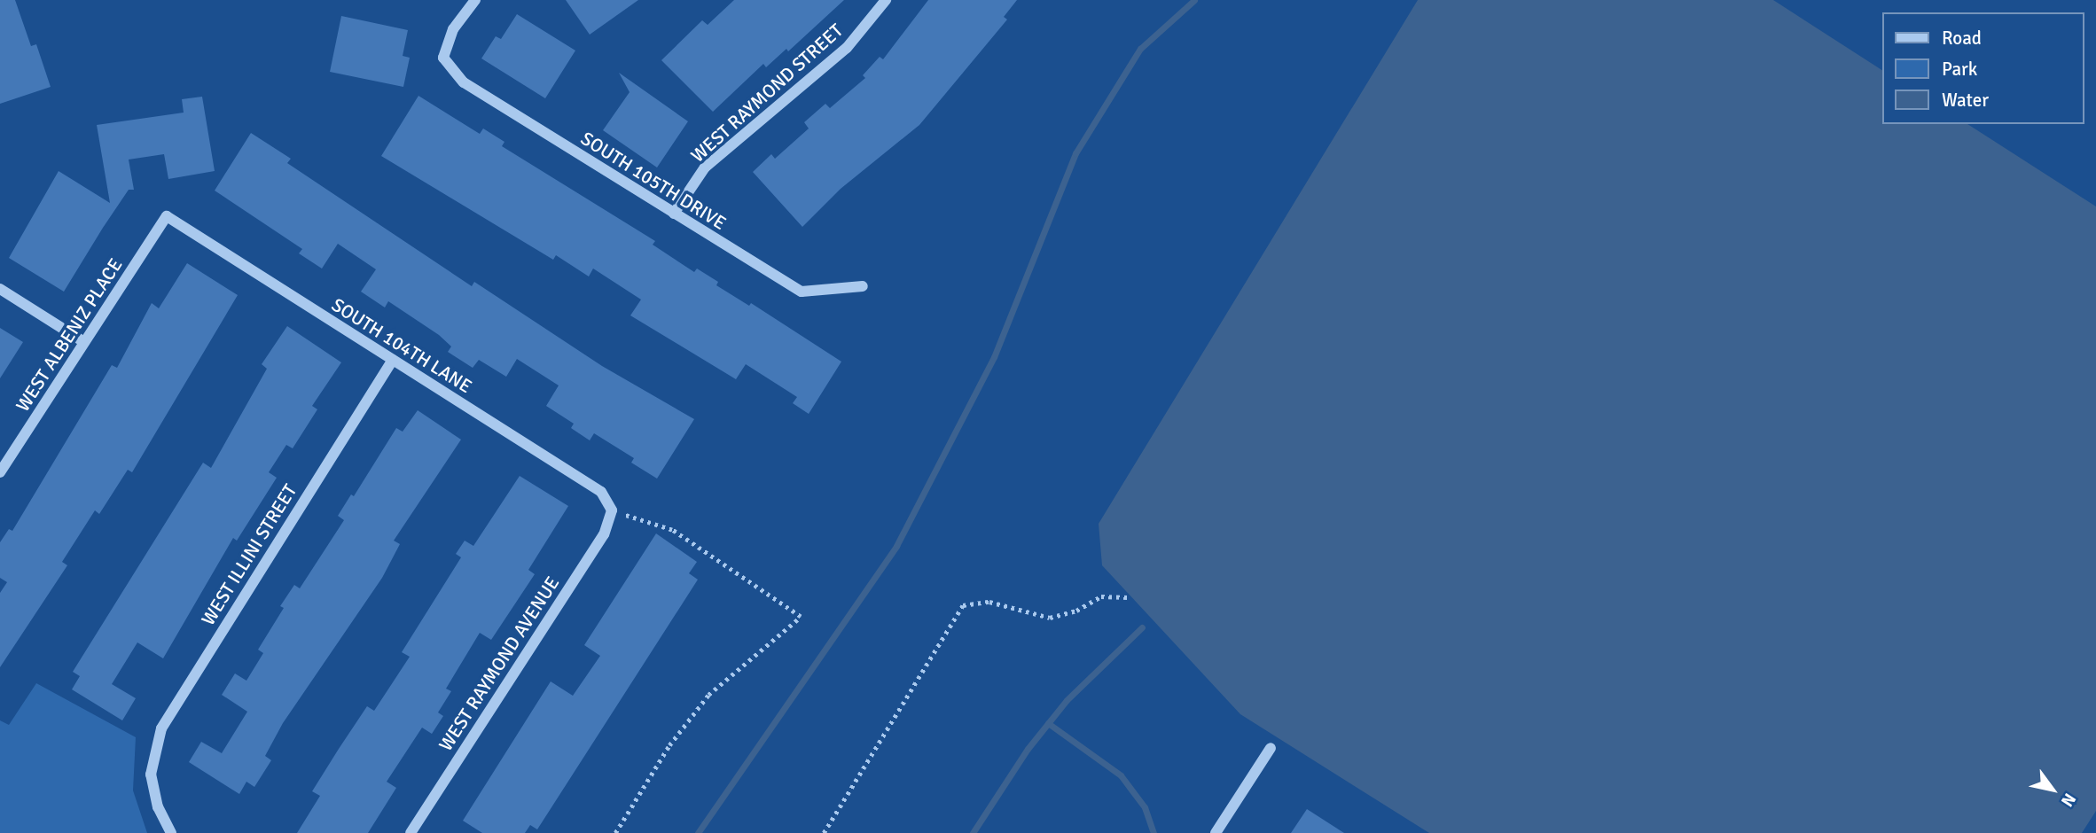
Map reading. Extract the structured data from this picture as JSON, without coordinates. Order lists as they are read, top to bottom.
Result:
{
  "streets": {
    "street": [
      "WEST RAYMOND STREET",
      "SOUTH 105TH DRIVE",
      "WEST ALBENIZ PLACE",
      "SOUTH 104TH LANE",
      "WEST ILLINI STREET",
      "WEST RAYMOND AVENUE"
    ]
  },
  "crossings": [
    ["WEST RAYMOND STREET", "SOUTH 105TH DRIVE"],
    ["WEST ALBENIZ PLACE", "SOUTH 104TH LANE"],
    ["SOUTH 104TH LANE", "WEST ILLINI STREET"],
    ["SOUTH 104TH LANE", "WEST RAYMOND AVENUE"]
  ],
  "legend": ["Road", "Park", "Water"],
  "north": "bottom right"
}
